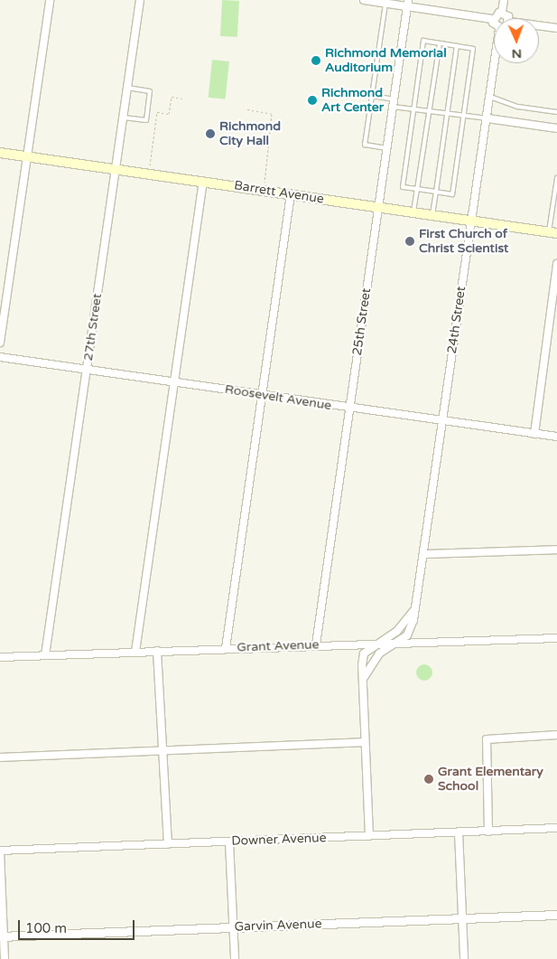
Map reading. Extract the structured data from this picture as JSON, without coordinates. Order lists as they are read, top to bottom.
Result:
{
  "streets": {
    "main road": ["Barrett Avenue"],
    "street": [
      "24th Street",
      "25th Street",
      "27th Street",
      "Roosevelt Avenue",
      "Grant Avenue",
      "Downer Avenue",
      "Garvin Avenue"
    ]
  },
  "crossings": [
    ["Barrett Avenue", "24th Street"],
    ["Barrett Avenue", "25th Street"],
    ["Barrett Avenue", "27th Street"],
    ["24th Street", "Roosevelt Avenue"],
    ["24th Street", "Grant Avenue"],
    ["25th Street", "Roosevelt Avenue"],
    ["25th Street", "Grant Avenue"],
    ["27th Street", "Roosevelt Avenue"],
    ["27th Street", "Grant Avenue"]
  ],
  "places": [
    "Richmond Memorial Auditorium",
    "Richmond Art Center",
    "Richmond City Hall",
    "First Church of Christ Scientist",
    "Grant Elementary School"
  ],
  "scale_bar": "100 m",
  "north": "bottom"
}
